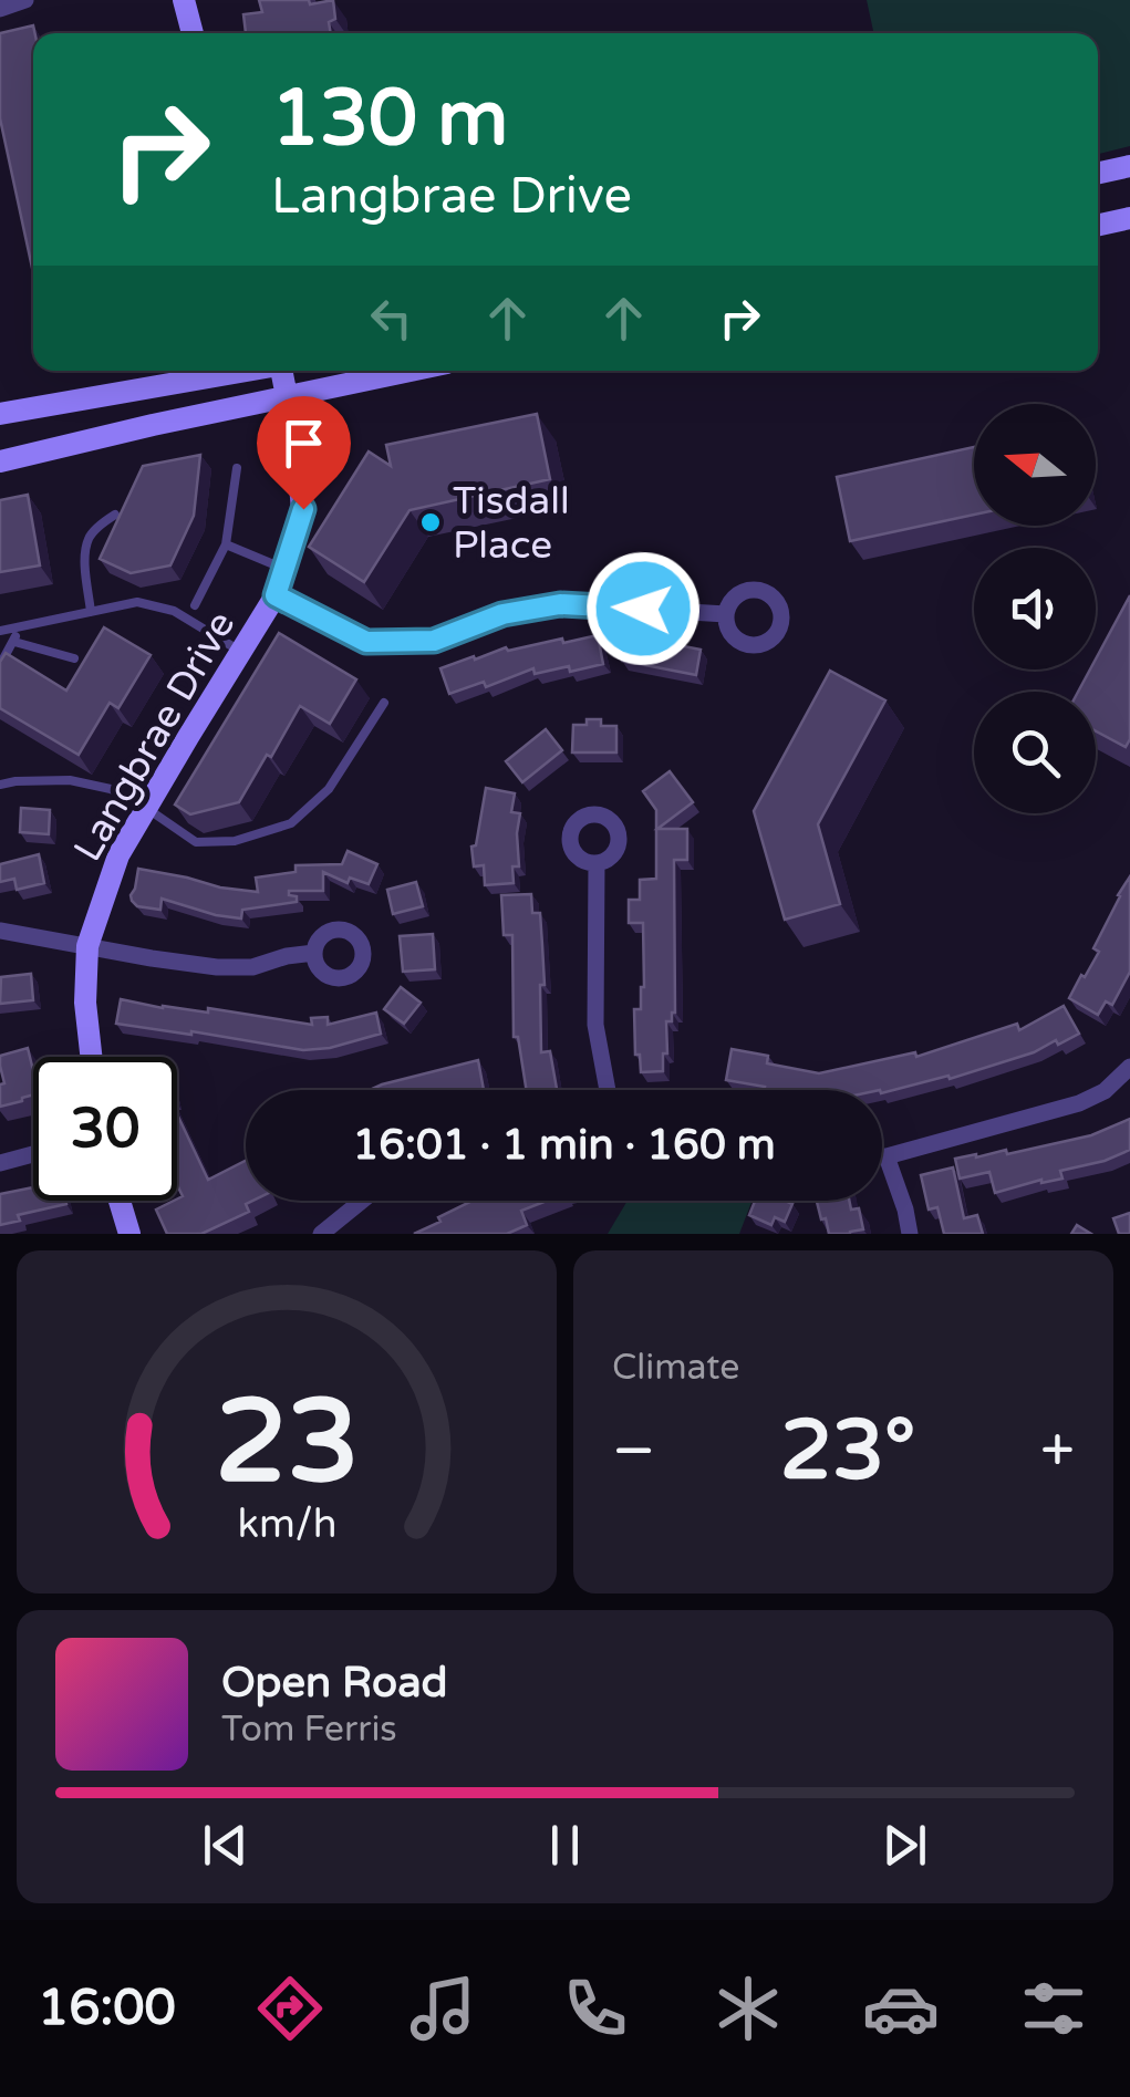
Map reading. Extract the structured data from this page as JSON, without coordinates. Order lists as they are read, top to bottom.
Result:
{
  "streets": {
    "street": ["Langbrae Drive"]
  },
  "places": ["Tisdall Place"],
  "north": "left",
  "page": {
    "turn": ["130 m", "Langbrae Drive"],
    "limit": "30",
    "trip": "16:01 · 1 min · 160 m",
    "tile": "Climate",
    "heat": ["−", "23°", "+"],
    "song": ["Open Road", "Tom Ferris"],
    "tabs": "16:00",
    "gauge": ["23", "km/h"]
  }
}
